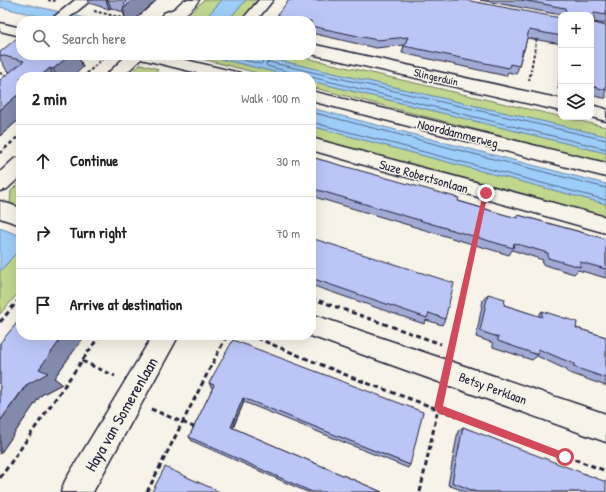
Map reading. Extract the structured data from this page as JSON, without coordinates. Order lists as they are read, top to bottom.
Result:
{
  "streets": {
    "street": [
      "Slingerduin",
      "Noorddammerweg",
      "Suze Robertsonlaan",
      "Betsy Perklaan",
      "Haya van Somerenlaan"
    ]
  },
  "page": {
    "map_buttons": ["+", "−"],
    "search": "Search here",
    "heading": ["2 min", "Walk · 100 m"],
    "list": [
      ["Continue", "30 m"],
      ["Turn right", "70 m"],
      "Arrive at destination"
    ]
  }
}
